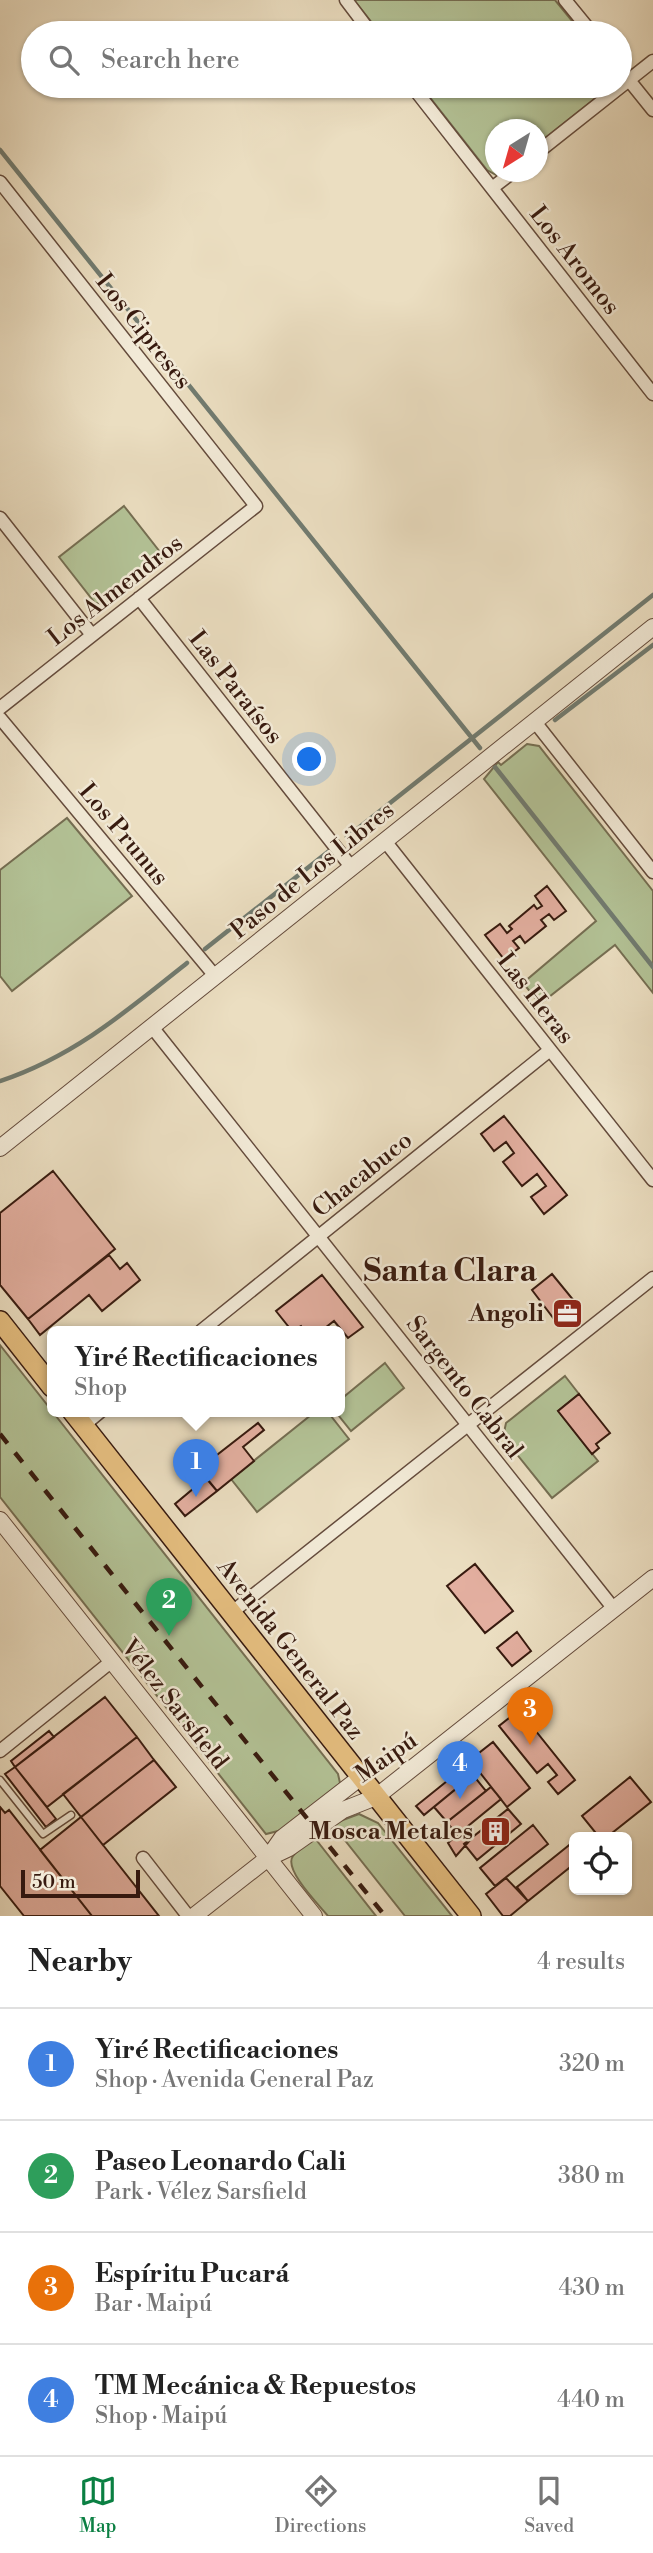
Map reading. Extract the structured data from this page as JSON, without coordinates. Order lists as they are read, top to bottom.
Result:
{
  "streets": {
    "main road": ["Avenida General Paz"],
    "street": [
      "Los Aromos",
      "Los Cipreses",
      "Los Almendros",
      "Las Paraísos",
      "Los Prunus",
      "Paso de Los Libres",
      "Las Heras",
      "Chacabuco",
      "Sargento Cabral",
      "Vélez Sarsfield",
      "Maipú"
    ]
  },
  "crossings": [
    ["Los Cipreses", "Los Almendros"],
    ["Los Almendros", "Las Paraísos"],
    ["Las Paraísos", "Paso de Los Libres"],
    ["Los Prunus", "Paso de Los Libres"],
    ["Paso de Los Libres", "Las Heras"],
    ["Paso de Los Libres", "Sargento Cabral"],
    ["Las Heras", "Chacabuco"],
    ["Chacabuco", "Sargento Cabral"],
    ["Sargento Cabral", "Maipú"],
    ["Avenida General Paz", "Maipú"],
    ["Vélez Sarsfield", "Maipú"]
  ],
  "districts": ["Santa Clara"],
  "places": {
    "office": ["Angoli"],
    "building": ["Mosca Metales"]
  },
  "scale_bar": "50 m",
  "north": "bottom left",
  "page": {
    "search": "Search here",
    "popup": ["Yiré Rectificaciones", "Shop"],
    "pins": [
      "1",
      "2",
      "3",
      "4"
    ],
    "scale": "50 m",
    "heading": ["Nearby", "4 results"],
    "list": [
      {
        "mark": "1",
        "name": "Yiré Rectificaciones",
        "note": "Shop · Avenida General Paz",
        "value": "320 m"
      },
      {
        "mark": "2",
        "name": "Paseo Leonardo Cali",
        "note": "Park · Vélez Sarsfield",
        "value": "380 m"
      },
      {
        "mark": "3",
        "name": "Espíritu Pucará",
        "note": "Bar · Maipú",
        "value": "430 m"
      },
      {
        "mark": "4",
        "name": "TM Mecánica & Repuestos",
        "note": "Shop · Maipú",
        "value": "440 m"
      }
    ],
    "nav": ["Map", "Directions", "Saved"]
  }
}
